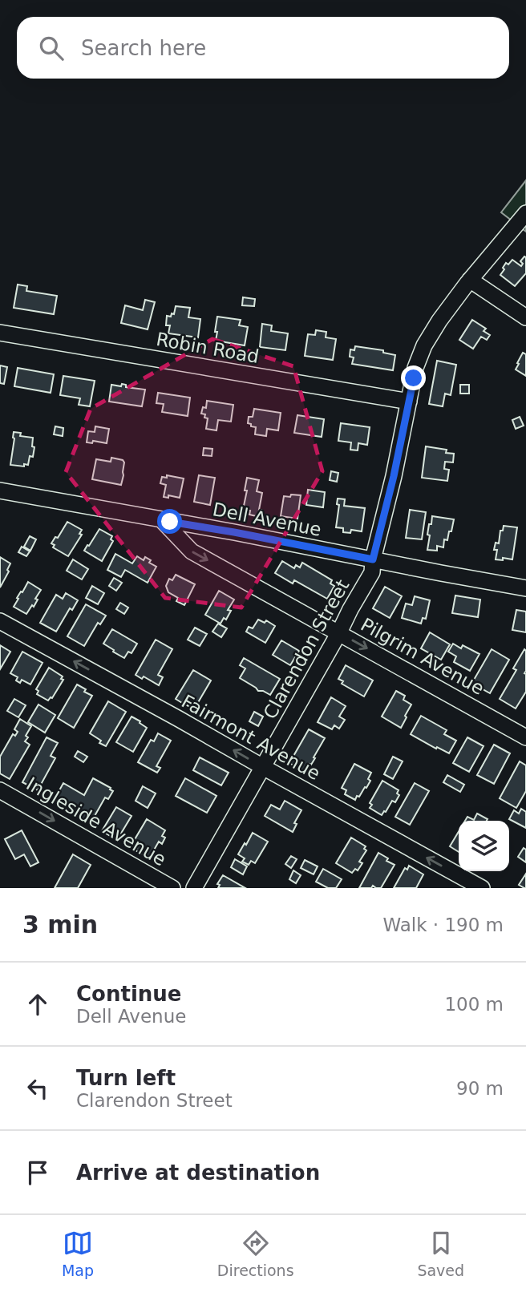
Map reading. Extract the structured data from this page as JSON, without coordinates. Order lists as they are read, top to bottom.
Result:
{
  "streets": {
    "street": [
      "Robin Road",
      "Dell Avenue",
      "Clarendon Street",
      "Pilgrim Avenue",
      "Fairmont Avenue",
      "Ingleside Avenue"
    ]
  },
  "crossings": [
    ["Robin Road", "Clarendon Street"],
    ["Dell Avenue", "Clarendon Street"],
    ["Dell Avenue", "Pilgrim Avenue"],
    ["Clarendon Street", "Pilgrim Avenue"],
    ["Clarendon Street", "Fairmont Avenue"]
  ],
  "one_way": ["Pilgrim Avenue", "Fairmont Avenue", "Ingleside Avenue"],
  "page": {
    "search": "Search here",
    "heading": ["3 min", "Walk · 190 m"],
    "list": [
      ["Continue", "Dell Avenue", "100 m"],
      ["Turn left", "Clarendon Street", "90 m"],
      "Arrive at destination"
    ],
    "nav": ["Map", "Directions", "Saved"]
  }
}
